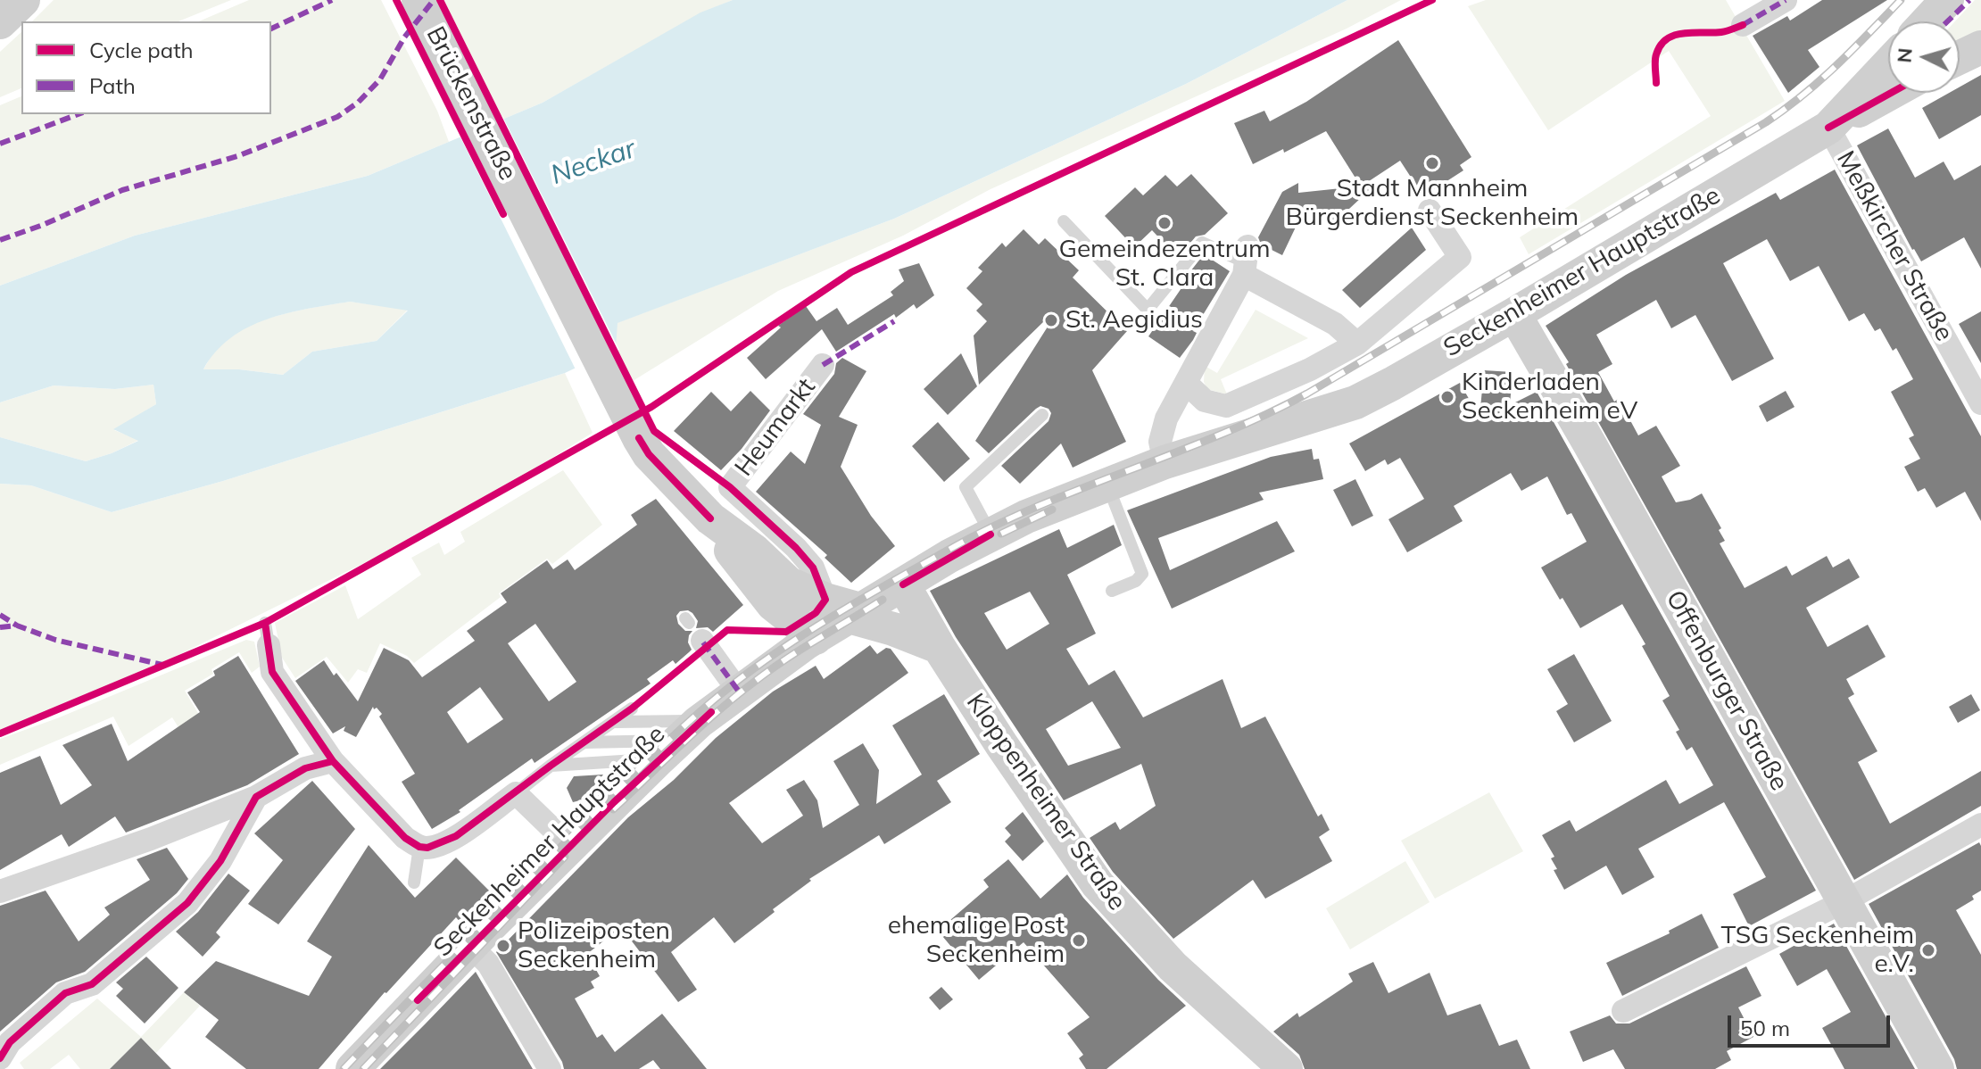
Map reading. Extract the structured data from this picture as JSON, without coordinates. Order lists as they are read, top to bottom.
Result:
{
  "streets": {
    "main road": [
      "Brückenstraße",
      "Seckenheimer Hauptstraße",
      "Offenburger Straße",
      "Kloppenheimer Straße"
    ],
    "street": ["Meßkircher Straße", "Heumarkt"]
  },
  "crossings": [
    ["Brückenstraße", "Seckenheimer Hauptstraße"],
    ["Meßkircher Straße", "Seckenheimer Hauptstraße"],
    ["Seckenheimer Hauptstraße", "Heumarkt"],
    ["Seckenheimer Hauptstraße", "Offenburger Straße"],
    ["Seckenheimer Hauptstraße", "Kloppenheimer Straße"]
  ],
  "water": ["Neckar"],
  "places": [
    "Stadt Mannheim Bürgerdienst Seckenheim",
    "Gemeindezentrum St. Clara",
    "St. Aegidius",
    "Kinderladen Seckenheim eV",
    "ehemalige Post Seckenheim",
    "Polizeiposten Seckenheim",
    "TSG Seckenheim e.V."
  ],
  "legend": ["Cycle path", "Path"],
  "scale_bar": "50 m",
  "north": "left"
}
